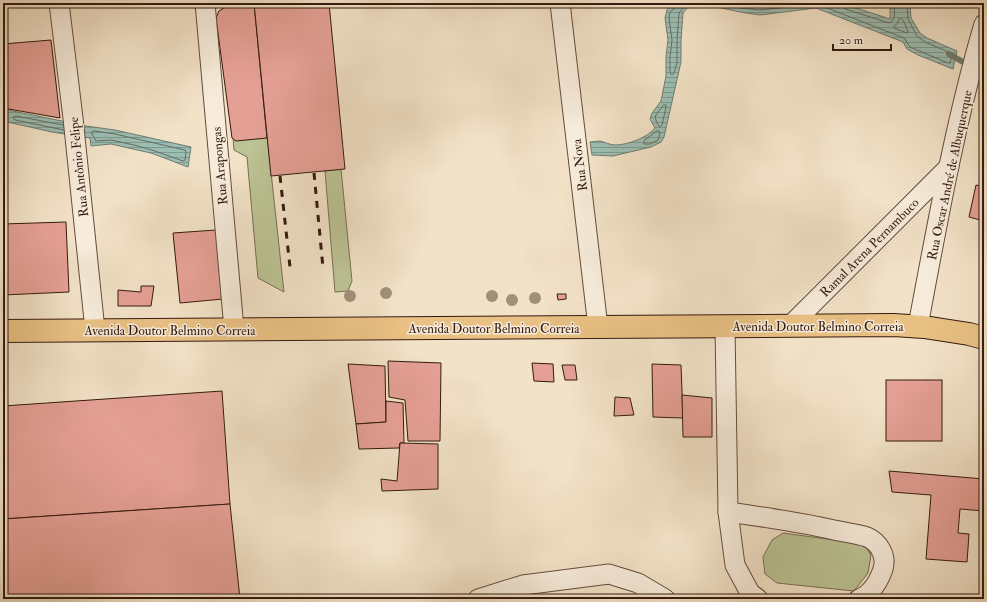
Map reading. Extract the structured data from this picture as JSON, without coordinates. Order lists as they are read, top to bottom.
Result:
{
  "streets": {
    "main road": ["Avenida Doutor Belmino Correia"],
    "street": [
      "Rua Nova",
      "Rua Arapongas",
      "Rua Antônio Felipe",
      "Rua Oscar André de Albuquerque",
      "Ramal Arena Pernambuco"
    ]
  },
  "crossings": [
    ["Rua Nova", "Avenida Doutor Belmino Correia"],
    ["Rua Arapongas", "Avenida Doutor Belmino Correia"],
    ["Rua Antônio Felipe", "Avenida Doutor Belmino Correia"],
    ["Rua Oscar André de Albuquerque", "Ramal Arena Pernambuco"],
    ["Rua Oscar André de Albuquerque", "Avenida Doutor Belmino Correia"],
    ["Ramal Arena Pernambuco", "Avenida Doutor Belmino Correia"]
  ],
  "scale_bar": "20 m"
}
